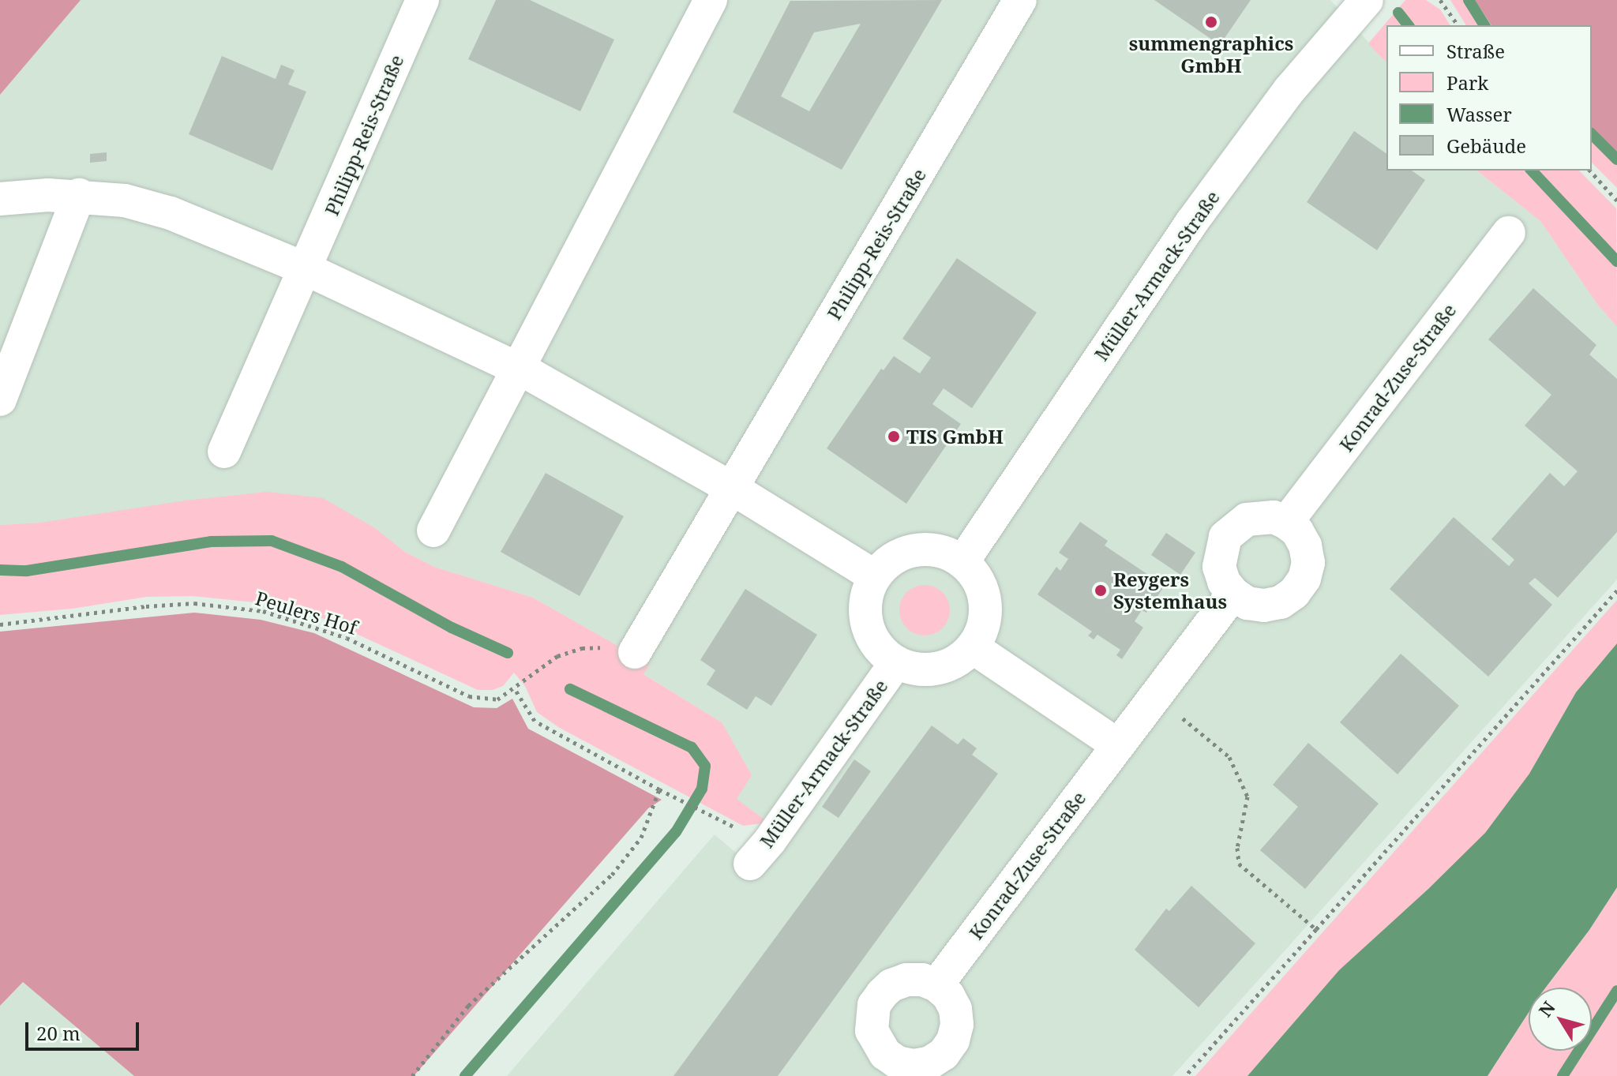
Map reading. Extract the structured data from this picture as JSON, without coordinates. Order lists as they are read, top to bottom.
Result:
{
  "streets": {
    "street": ["Philipp-Reis-Straße", "Müller-Armack-Straße", "Konrad-Zuse-Straße"],
    "path": ["Peulers Hof"]
  },
  "crossings": [
    ["Philipp-Reis-Straße", "Peulers Hof"]
  ],
  "places": ["summengraphics GmbH", "TIS GmbH", "Reygers Systemhaus"],
  "legend": [
    "Straße",
    "Park",
    "Wasser",
    "Gebäude"
  ],
  "scale_bar": "20 m",
  "north": "top left"
}
